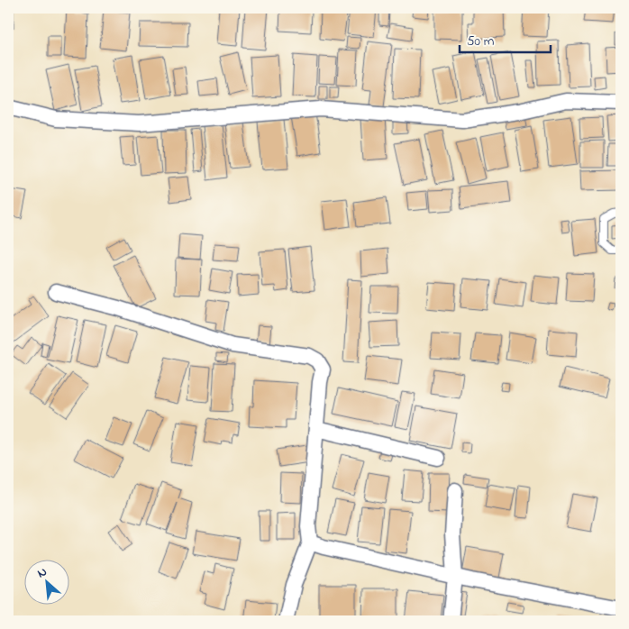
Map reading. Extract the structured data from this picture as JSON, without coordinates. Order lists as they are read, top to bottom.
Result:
{
  "scale_bar": "50 m",
  "north": "top left"
}
